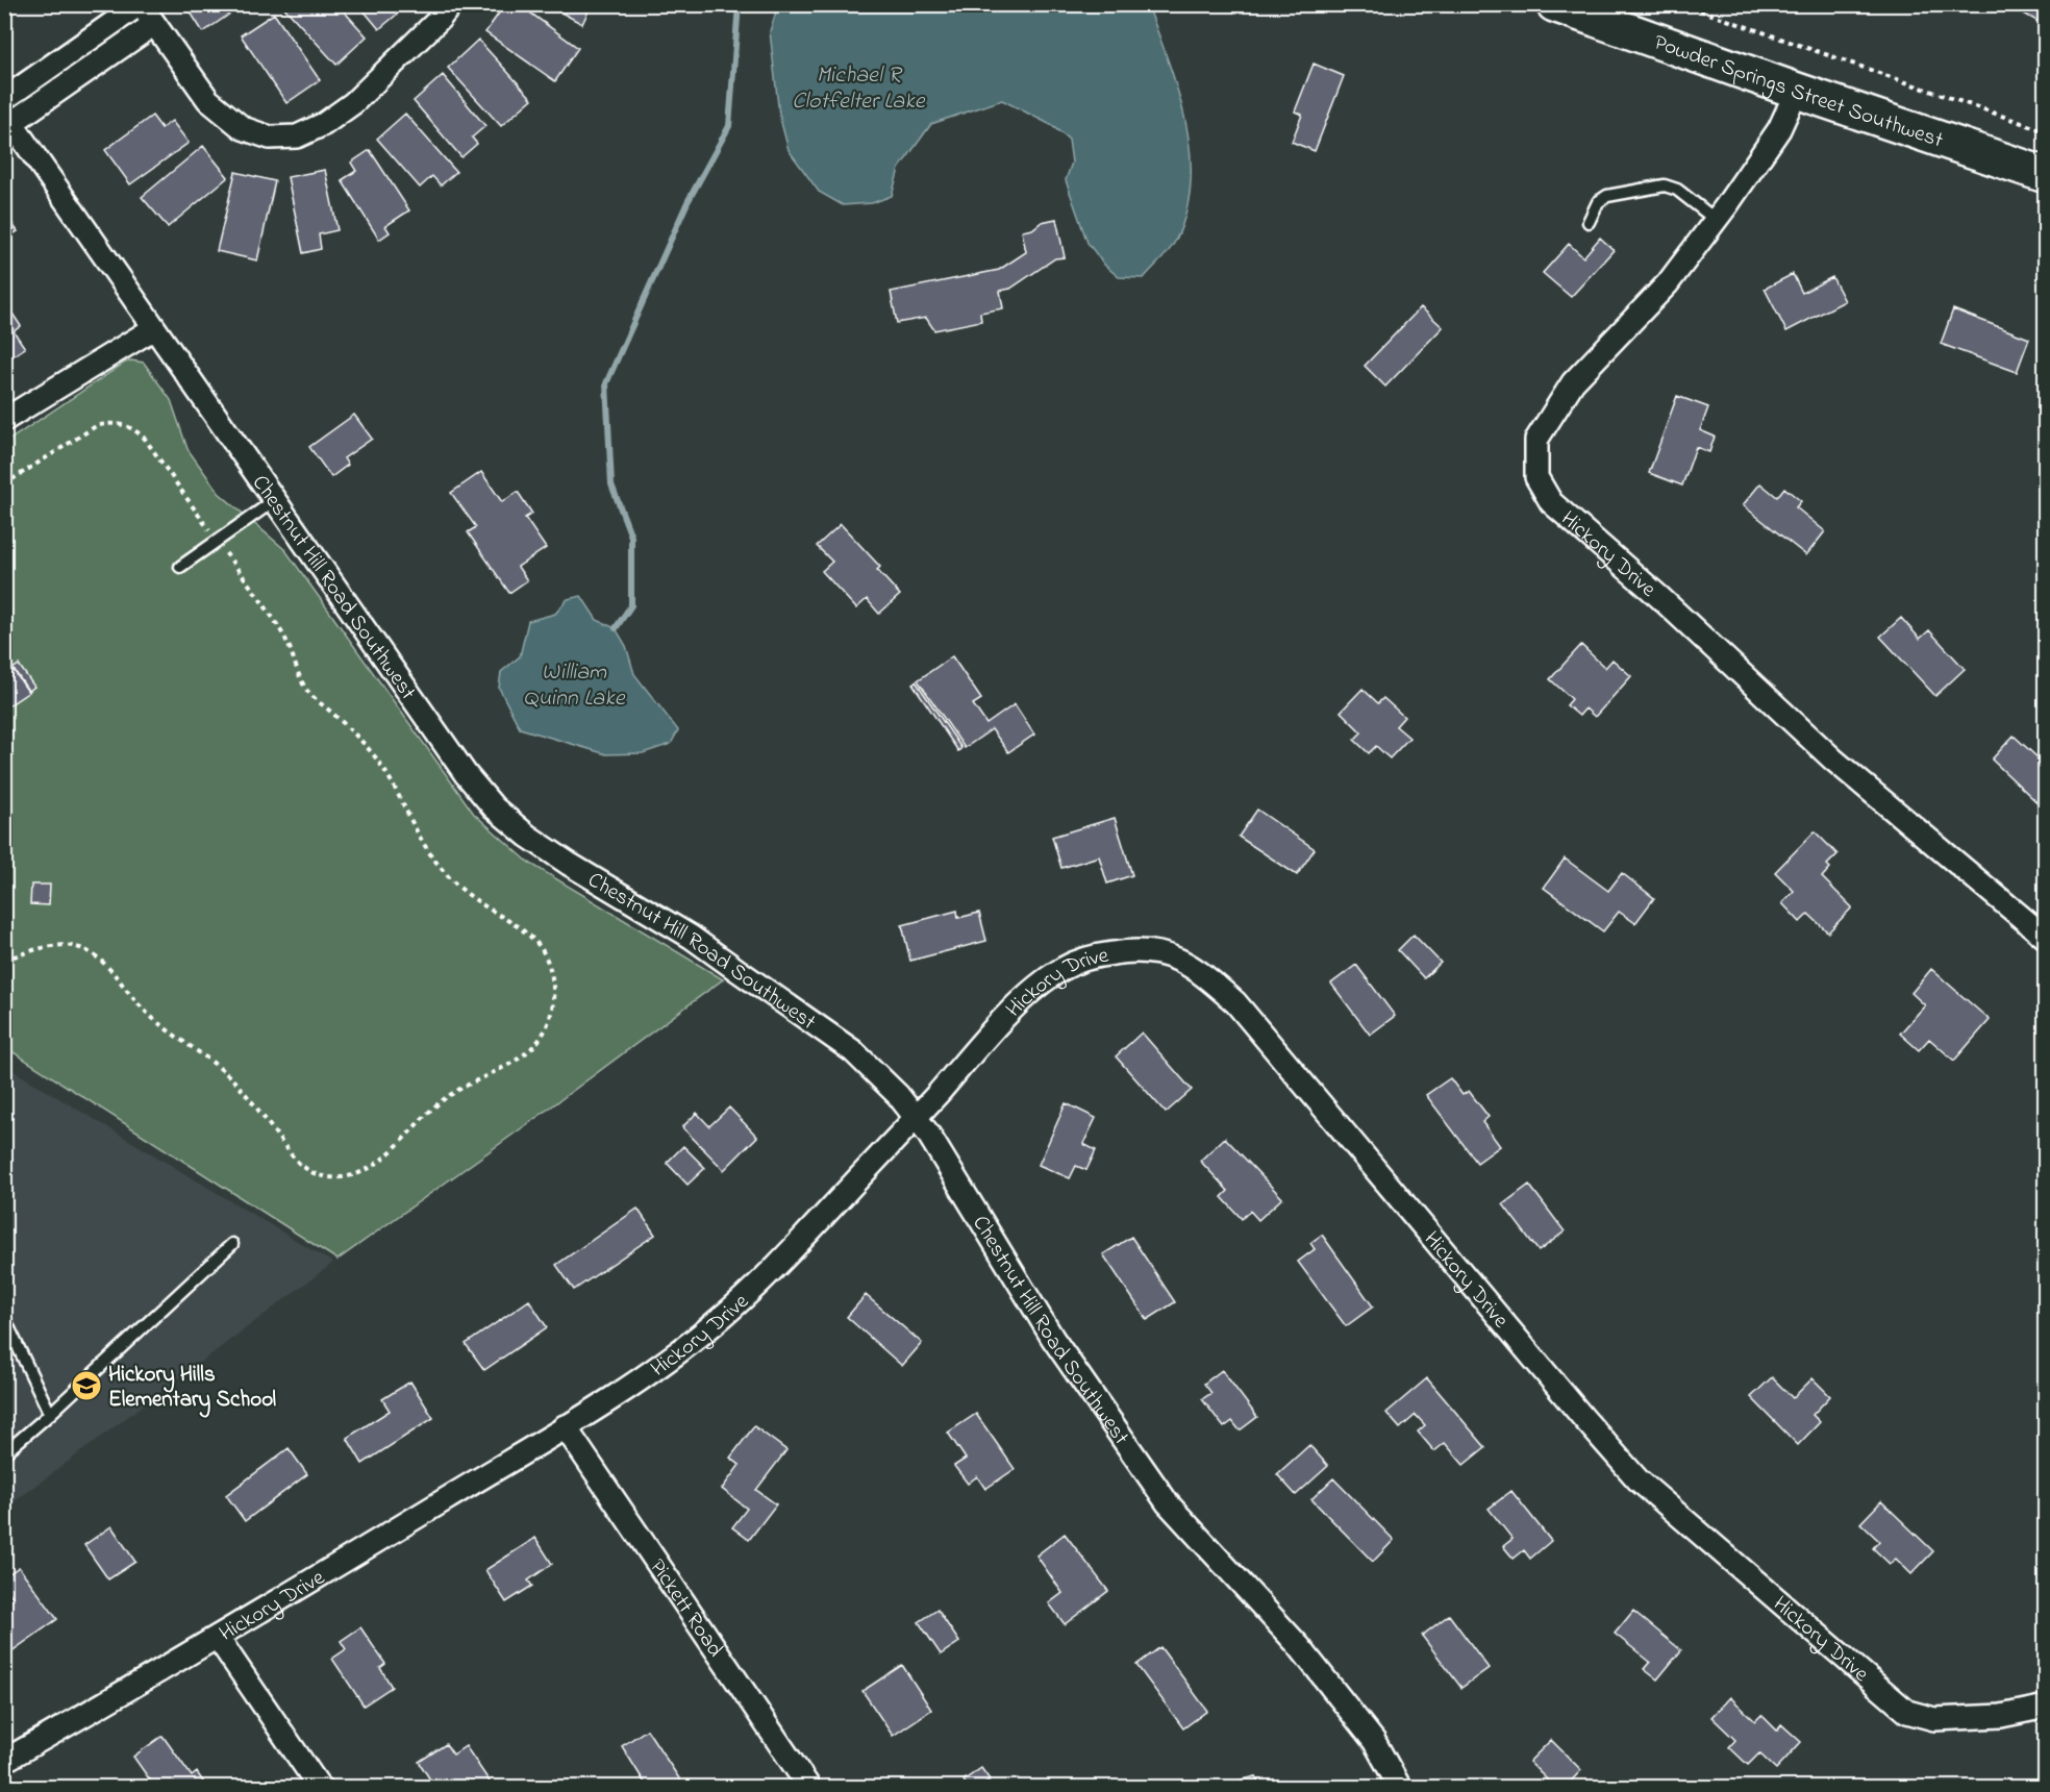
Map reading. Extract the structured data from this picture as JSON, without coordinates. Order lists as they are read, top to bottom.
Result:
{
  "streets": {
    "main road": ["Powder Springs Street Southwest"],
    "street": ["Hickory Drive", "Chestnut Hill Road Southwest", "Pickett Road"]
  },
  "crossings": [
    ["Powder Springs Street Southwest", "Hickory Drive"],
    ["Hickory Drive", "Chestnut Hill Road Southwest"],
    ["Hickory Drive", "Pickett Road"]
  ],
  "water": ["Michael R Clotfelter Lake", "William Quinn Lake"],
  "places": {
    "school or university": ["Hickory Hills Elementary School"]
  }
}
